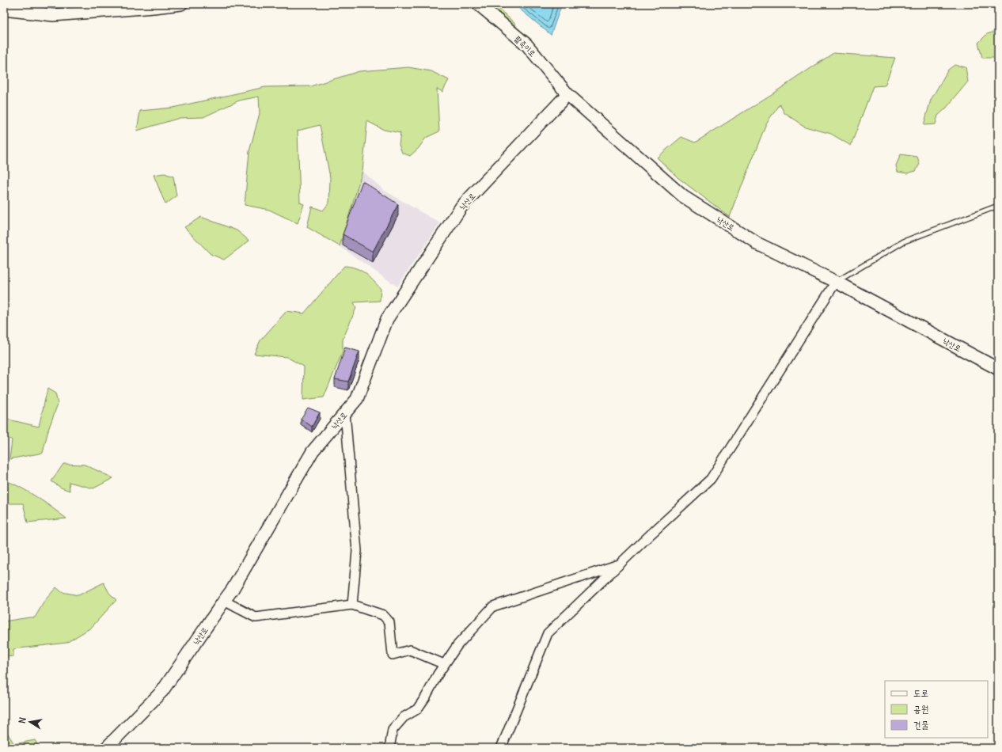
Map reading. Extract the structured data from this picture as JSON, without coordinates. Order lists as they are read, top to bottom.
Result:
{
  "streets": {
    "street": ["팥죽이로", "낙산로"]
  },
  "crossings": [
    ["팥죽이로", "낙산로"]
  ],
  "legend": ["도로", "공원", "건물"],
  "north": "left"
}
